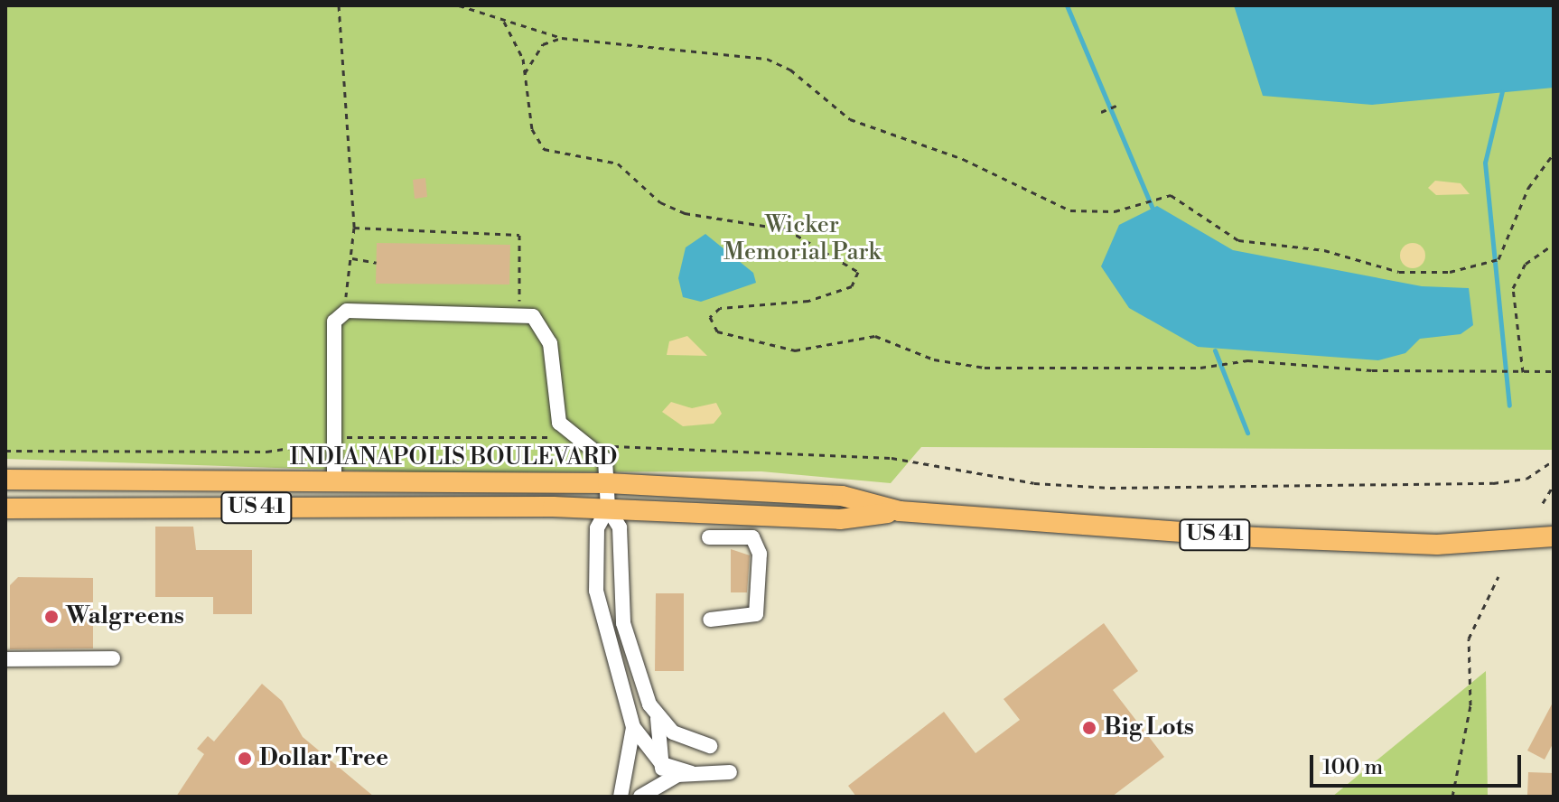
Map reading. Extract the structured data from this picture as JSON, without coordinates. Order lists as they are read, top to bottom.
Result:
{
  "streets": {
    "highway": ["INDIANAPOLIS BOULEVARD", "US 41"]
  },
  "parks": ["Wicker Memorial Park"],
  "places": ["Walgreens", "Big Lots", "Dollar Tree"],
  "scale_bar": "100 m"
}
